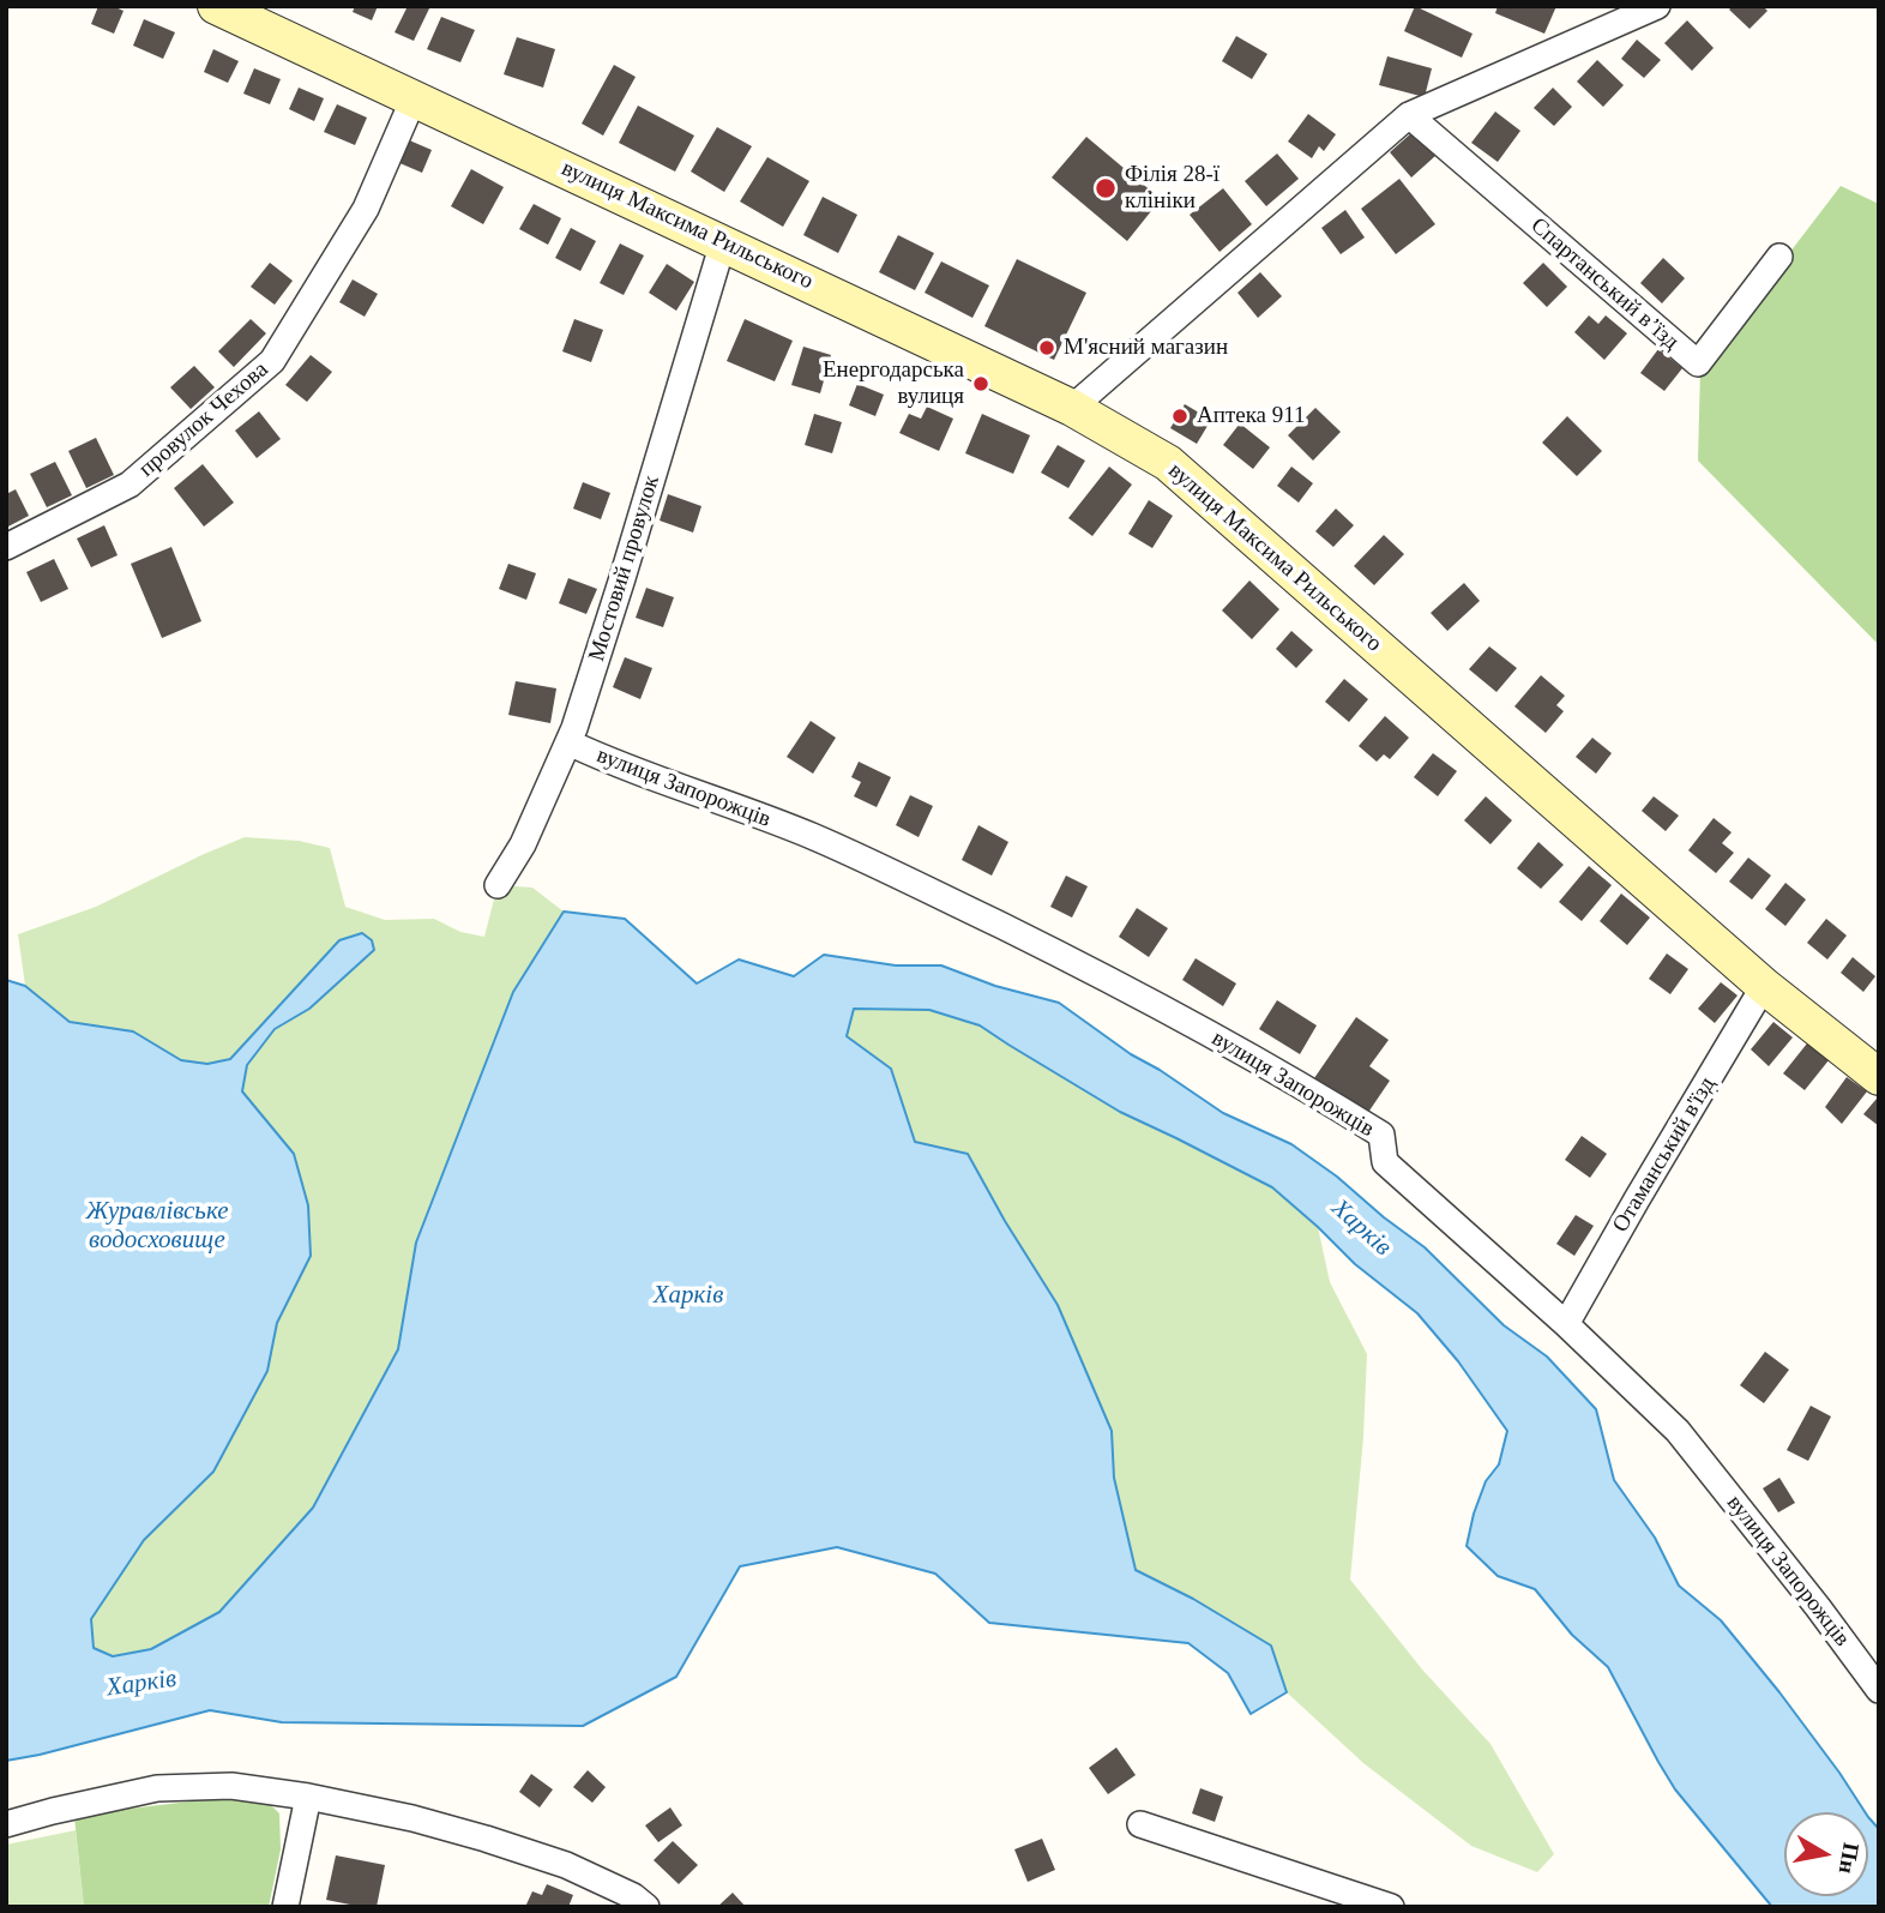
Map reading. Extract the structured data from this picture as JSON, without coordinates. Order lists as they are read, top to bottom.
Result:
{
  "streets": {
    "main road": ["вулиця Максима Рильського"],
    "street": [
      "Спартанський в’їзд",
      "провулок Чехова",
      "Мостовий провулок",
      "вулиця Запорожців",
      "Отаманський в'їзд"
    ]
  },
  "crossings": [
    ["вулиця Максима Рильського", "провулок Чехова"],
    ["вулиця Максима Рильського", "Мостовий провулок"],
    ["вулиця Максима Рильського", "Отаманський в'їзд"],
    ["Мостовий провулок", "вулиця Запорожців"],
    ["вулиця Запорожців", "Отаманський в'їзд"]
  ],
  "water": ["Журавлівське водосховище", "Харків"],
  "places": [
    "Філія 28-ї клініки",
    "М'ясний магазин",
    "Енергодарська вулиця",
    "Аптека 911"
  ],
  "north": "right"
}
